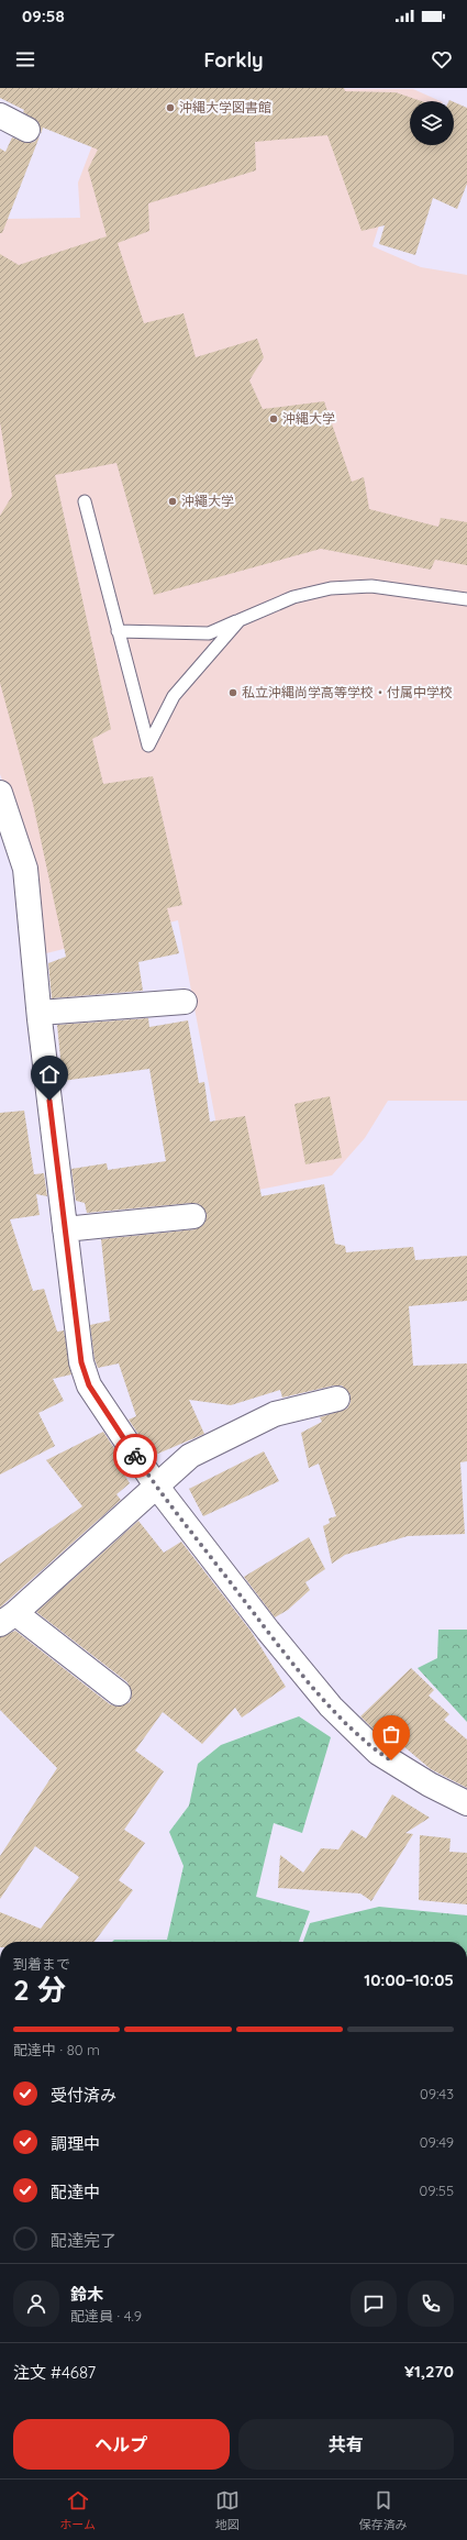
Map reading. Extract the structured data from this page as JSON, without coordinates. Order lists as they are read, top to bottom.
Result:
{
  "places": [
    "沖縄大学図書館",
    "沖縄大学",
    "沖繩大学",
    "私立沖縄尚学高等学校・付属中学校"
  ],
  "page": {
    "status": "09:58",
    "header": "Forkly",
    "heading": ["2 分", "到着まで", "10:00–10:05"],
    "panel": [
      "鈴木",
      "配達員 · 4.9",
      "注文 #4687",
      "¥1,270"
    ],
    "bar": "配達中 · 80 m",
    "list": [
      ["受付済み", "09:43"],
      ["調理中", "09:49"],
      ["配達中", "09:55"],
      "配達完了"
    ],
    "buttons": ["ヘルプ", "共有"],
    "tabs": ["ホーム", "地図", "保存済み"]
  }
}
